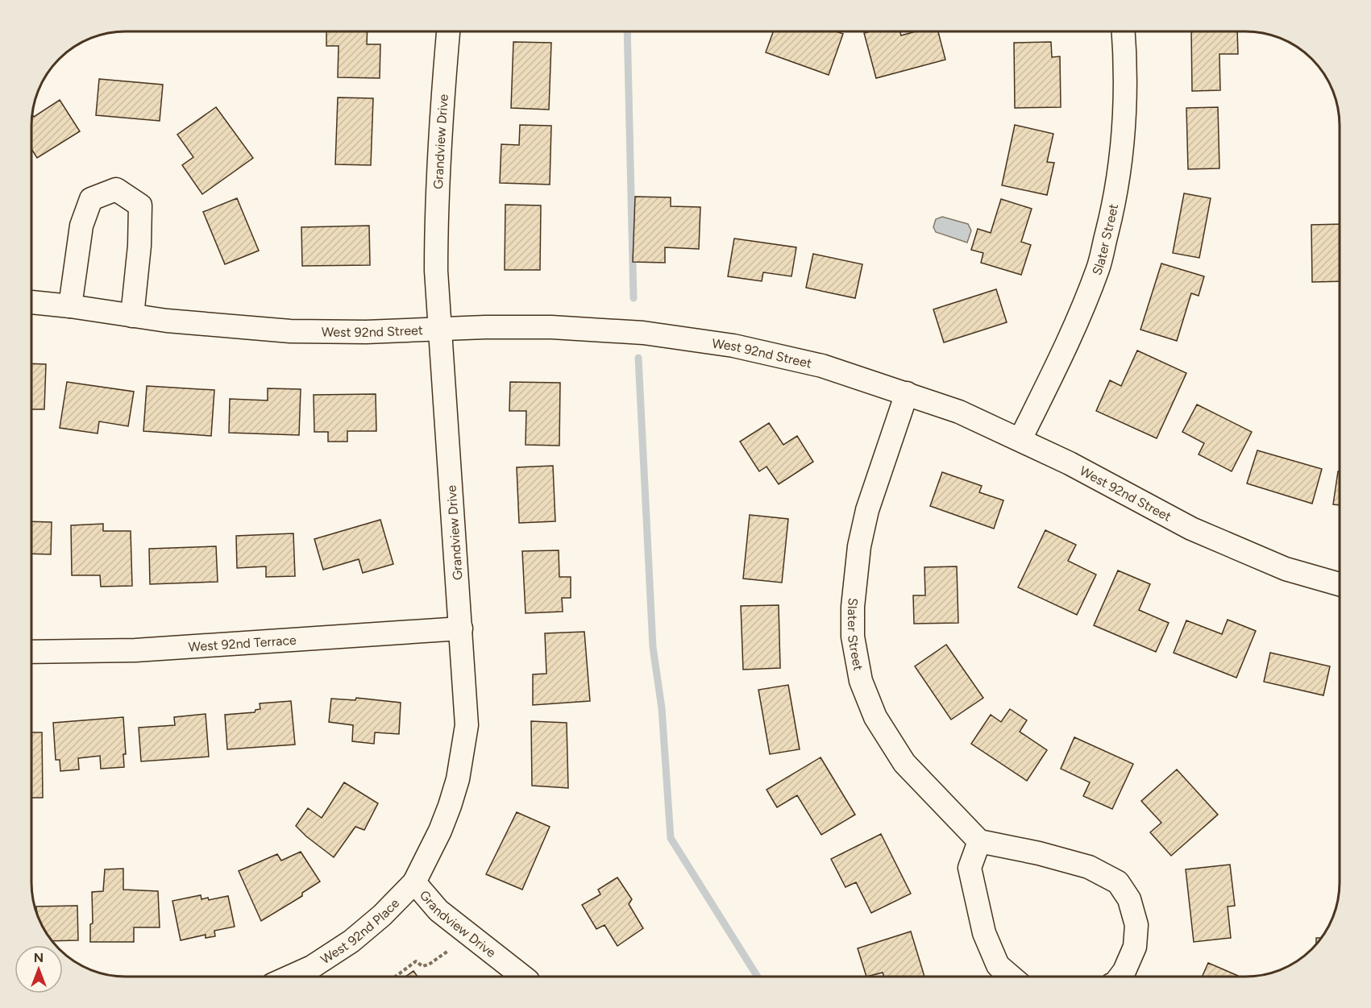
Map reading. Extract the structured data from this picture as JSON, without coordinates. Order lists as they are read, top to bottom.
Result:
{
  "streets": {
    "street": [
      "Grandview Drive",
      "Slater Street",
      "West 92nd Street",
      "West 92nd Terrace",
      "West 92nd Place"
    ]
  },
  "crossings": [
    ["Grandview Drive", "West 92nd Street"],
    ["Grandview Drive", "West 92nd Terrace"],
    ["Grandview Drive", "West 92nd Place"],
    ["Slater Street", "West 92nd Street"]
  ],
  "north": "top"
}
